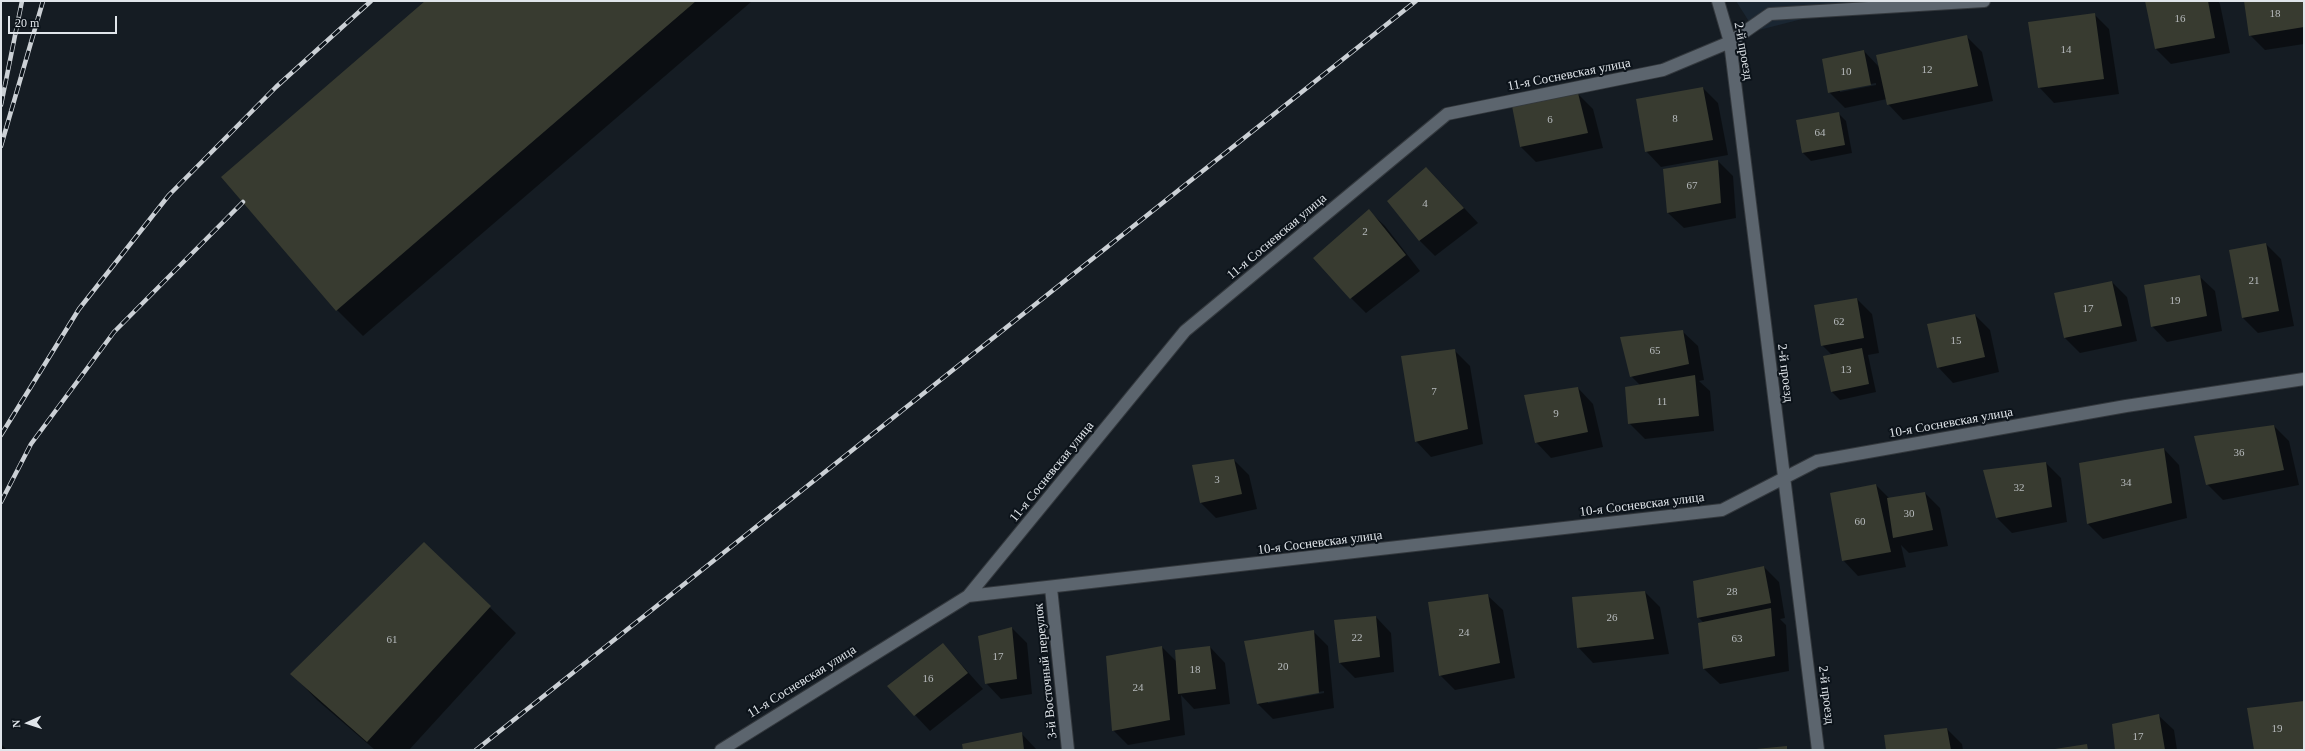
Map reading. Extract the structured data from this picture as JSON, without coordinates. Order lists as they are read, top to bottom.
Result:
{
  "streets": {
    "street": [
      "2-й проезд",
      "11-я Сосневская улица",
      "10-я Сосневская улица",
      "3-й Восточный переулок"
    ]
  },
  "crossings": [
    ["2-й проезд", "11-я Сосневская улица"],
    ["2-й проезд", "10-я Сосневская улица"],
    ["11-я Сосневская улица", "10-я Сосневская улица"],
    ["10-я Сосневская улица", "3-й Восточный переулок"]
  ],
  "house_numbers": [
    "18",
    "16",
    "14",
    "12",
    "10",
    "8",
    "6",
    "64",
    "67",
    "4",
    "2",
    "21",
    "19",
    "17",
    "62",
    "15",
    "65",
    "13",
    "7",
    "11",
    "9",
    "36",
    "3",
    "34",
    "32",
    "30",
    "60",
    "28",
    "26",
    "24",
    "22",
    "63",
    "61",
    "17",
    "20",
    "18",
    "16",
    "24",
    "19",
    "17"
  ],
  "scale_bar": "20 m",
  "north": "left"
}
